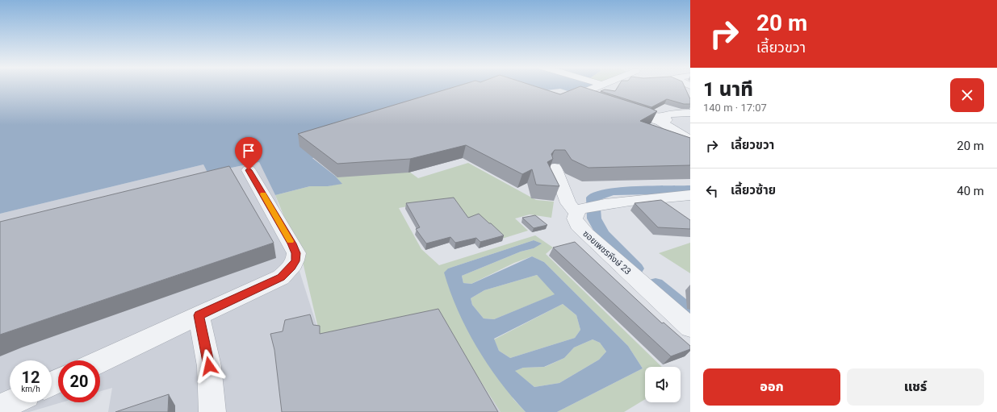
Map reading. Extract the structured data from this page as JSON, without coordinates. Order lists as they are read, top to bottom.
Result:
{
  "streets": {
    "street": ["ซอยเพชรหึงษ์ 23"]
  },
  "page": {
    "turn": ["20 m", "เลี้ยวขวา"],
    "heading": ["1 นาที", "140 m · 17:07"],
    "list": [
      {
        "name": "เลี้ยวขวา",
        "value": "20 m"
      },
      {
        "name": "เลี้ยวซ้าย",
        "value": "40 m"
      }
    ],
    "speed": "12 km/h",
    "limit": "20",
    "buttons": ["ออก", "แชร์"]
  }
}
